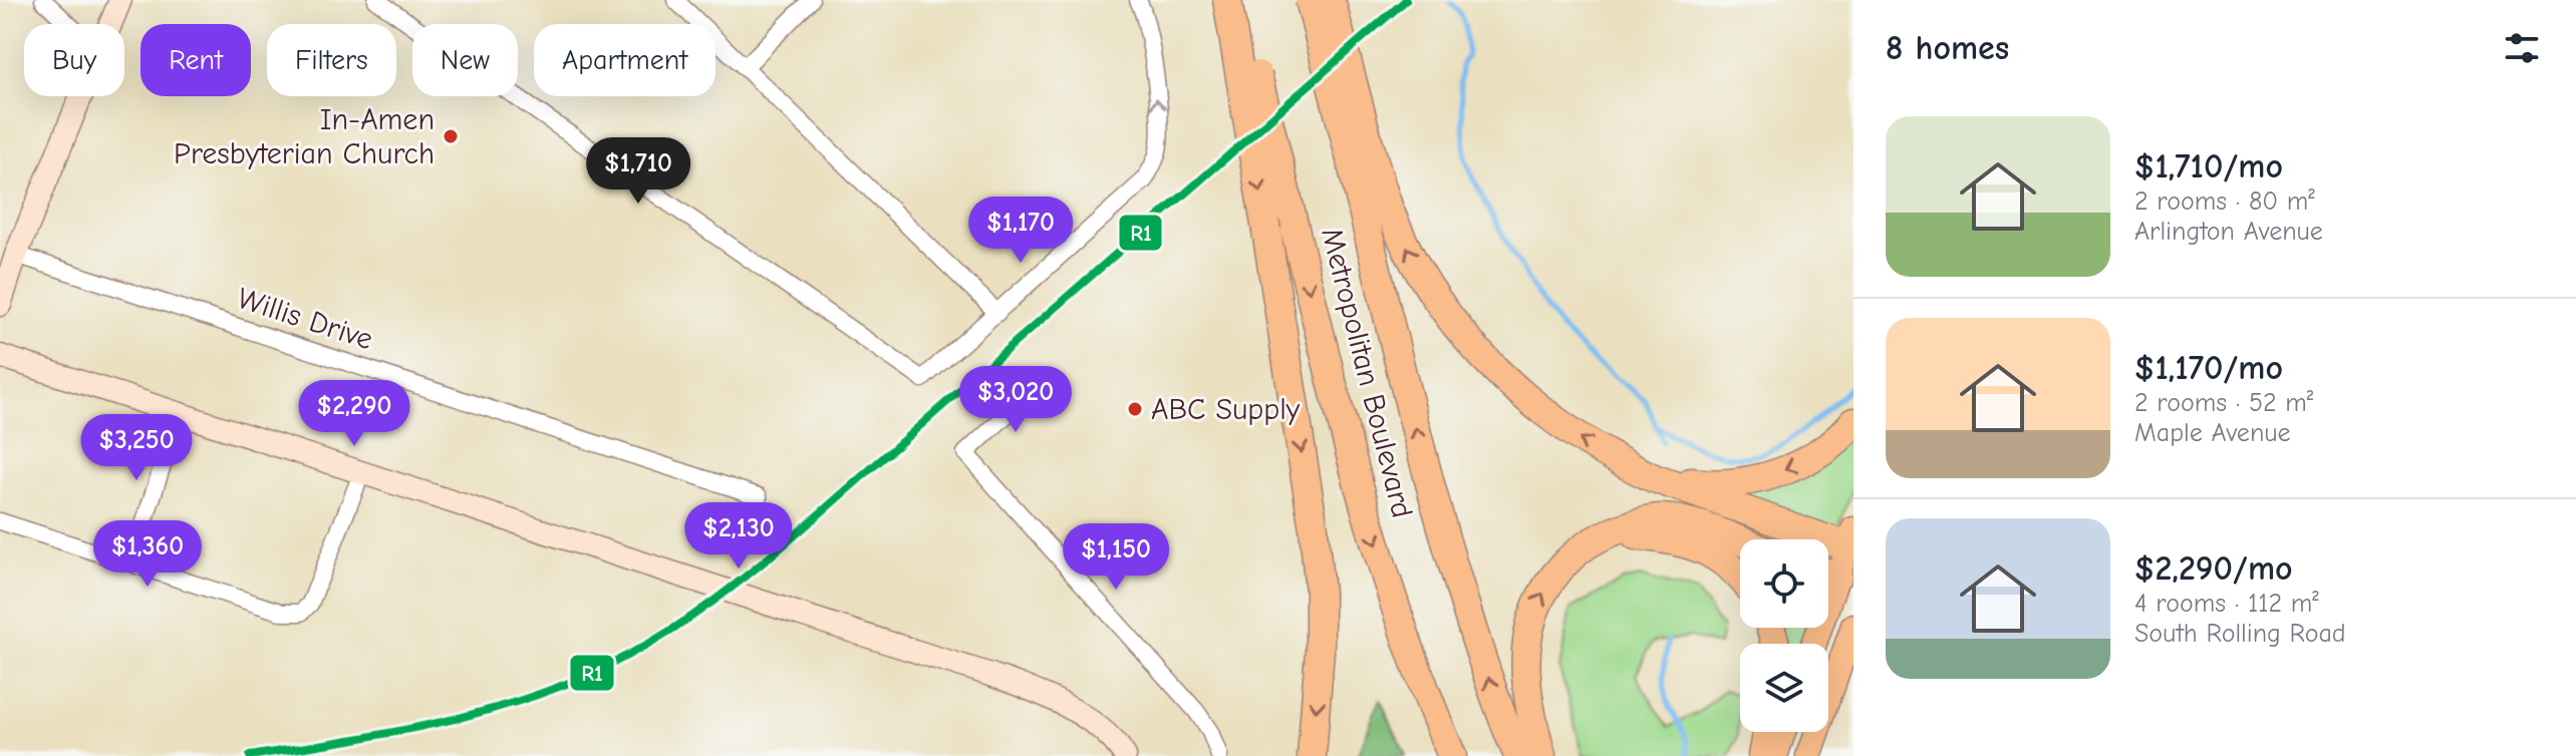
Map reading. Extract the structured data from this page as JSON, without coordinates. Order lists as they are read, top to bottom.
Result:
{
  "streets": {
    "highway": ["Metropolitan Boulevard"],
    "street": ["Willis Drive"]
  },
  "places": ["In-Amen Presbyterian Church", "ABC Supply"],
  "lines": ["transit line R1"],
  "page": {
    "heading": "8 homes",
    "chip": [
      "Buy",
      "Rent",
      "Filters",
      "New",
      "Apartment"
    ],
    "list": [
      {
        "name": "$1,710/mo",
        "note": "2 rooms · 80 m² · Arlington Avenue"
      },
      {
        "name": "$1,170/mo",
        "note": "2 rooms · 52 m² · Maple Avenue"
      },
      {
        "name": "$2,290/mo",
        "note": "4 rooms · 112 m² · South Rolling Road"
      }
    ],
    "price": [
      "$1,710",
      "$1,170",
      "$3,020",
      "$2,290",
      "$3,250",
      "$2,130",
      "$1,360",
      "$1,150"
    ]
  }
}
